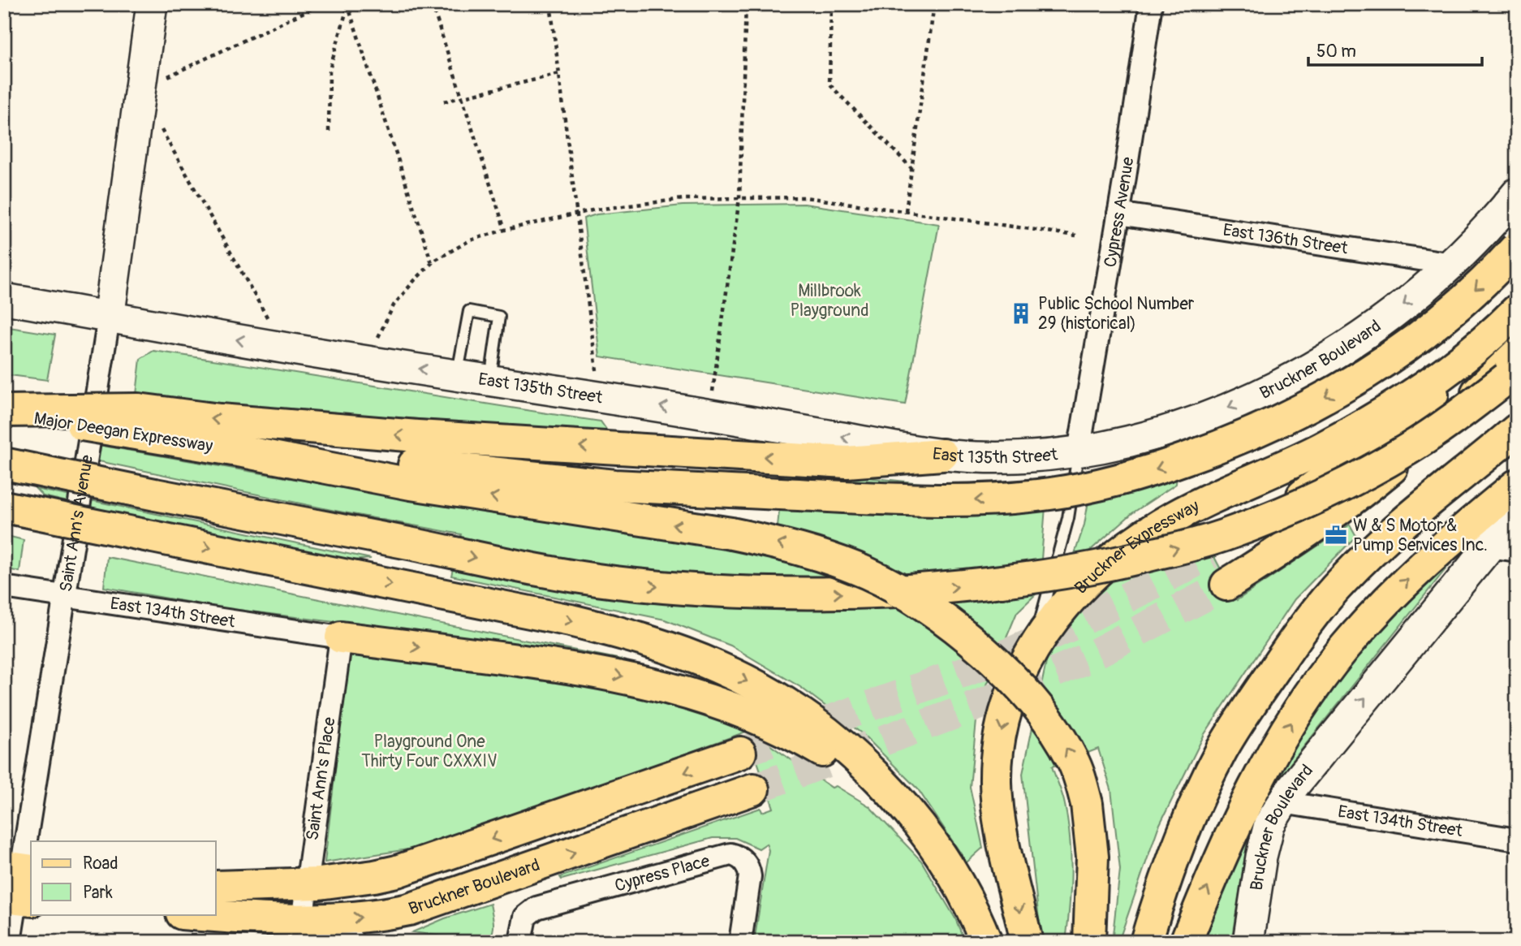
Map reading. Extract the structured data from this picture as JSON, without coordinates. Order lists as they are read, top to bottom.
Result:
{
  "streets": {
    "main road": [
      "Bruckner Boulevard",
      "East 135th Street",
      "Major Deegan Expressway",
      "Saint Ann's Avenue",
      "Bruckner Expressway"
    ],
    "street": [
      "Cypress Avenue",
      "East 136th Street",
      "East 134th Street",
      "Saint Ann's Place",
      "Cypress Place"
    ]
  },
  "crossings": [
    ["Cypress Avenue", "East 136th Street"],
    ["Cypress Avenue", "Bruckner Boulevard"],
    ["Cypress Avenue", "East 135th Street"],
    ["East 136th Street", "Bruckner Boulevard"],
    ["Bruckner Boulevard", "East 135th Street"],
    ["Bruckner Boulevard", "East 134th Street"],
    ["Bruckner Boulevard", "Saint Ann's Place"],
    ["East 135th Street", "Saint Ann's Avenue"],
    ["Saint Ann's Avenue", "East 134th Street"],
    ["East 134th Street", "Saint Ann's Place"]
  ],
  "parks": ["Millbrook Playground", "Playground One Thirty Four CXXXIV"],
  "places": {
    "building": ["Public School Number 29 (historical)"],
    "office": ["W & S Motor & Pump Services Inc."]
  },
  "legend": ["Road", "Park"],
  "scale_bar": "50 m"
}
